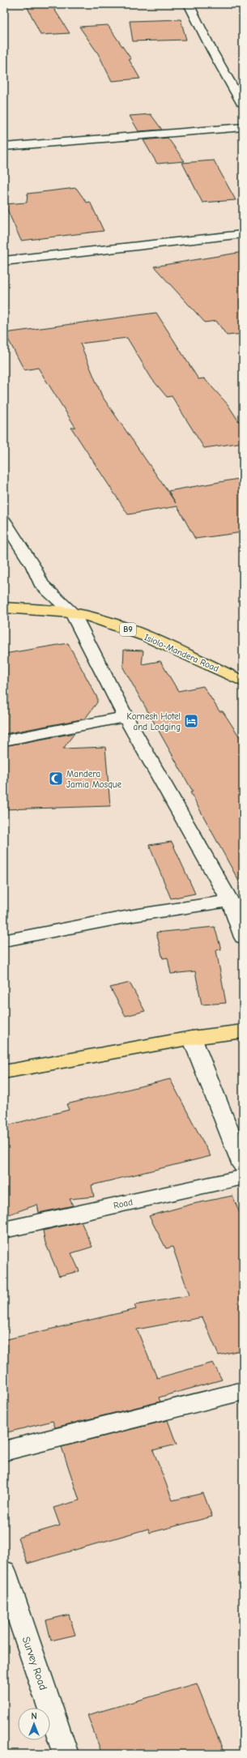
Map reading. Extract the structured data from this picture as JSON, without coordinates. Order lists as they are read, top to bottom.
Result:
{
  "streets": {
    "main road": ["B9", "Isiolo-Mandera Road"],
    "street": ["Road", "Survey Road"]
  },
  "places": {
    "hotel": ["Kornesh Hotel and Lodging"],
    "mosque": ["Mandera Jamia Mosque"]
  },
  "north": "top"
}
